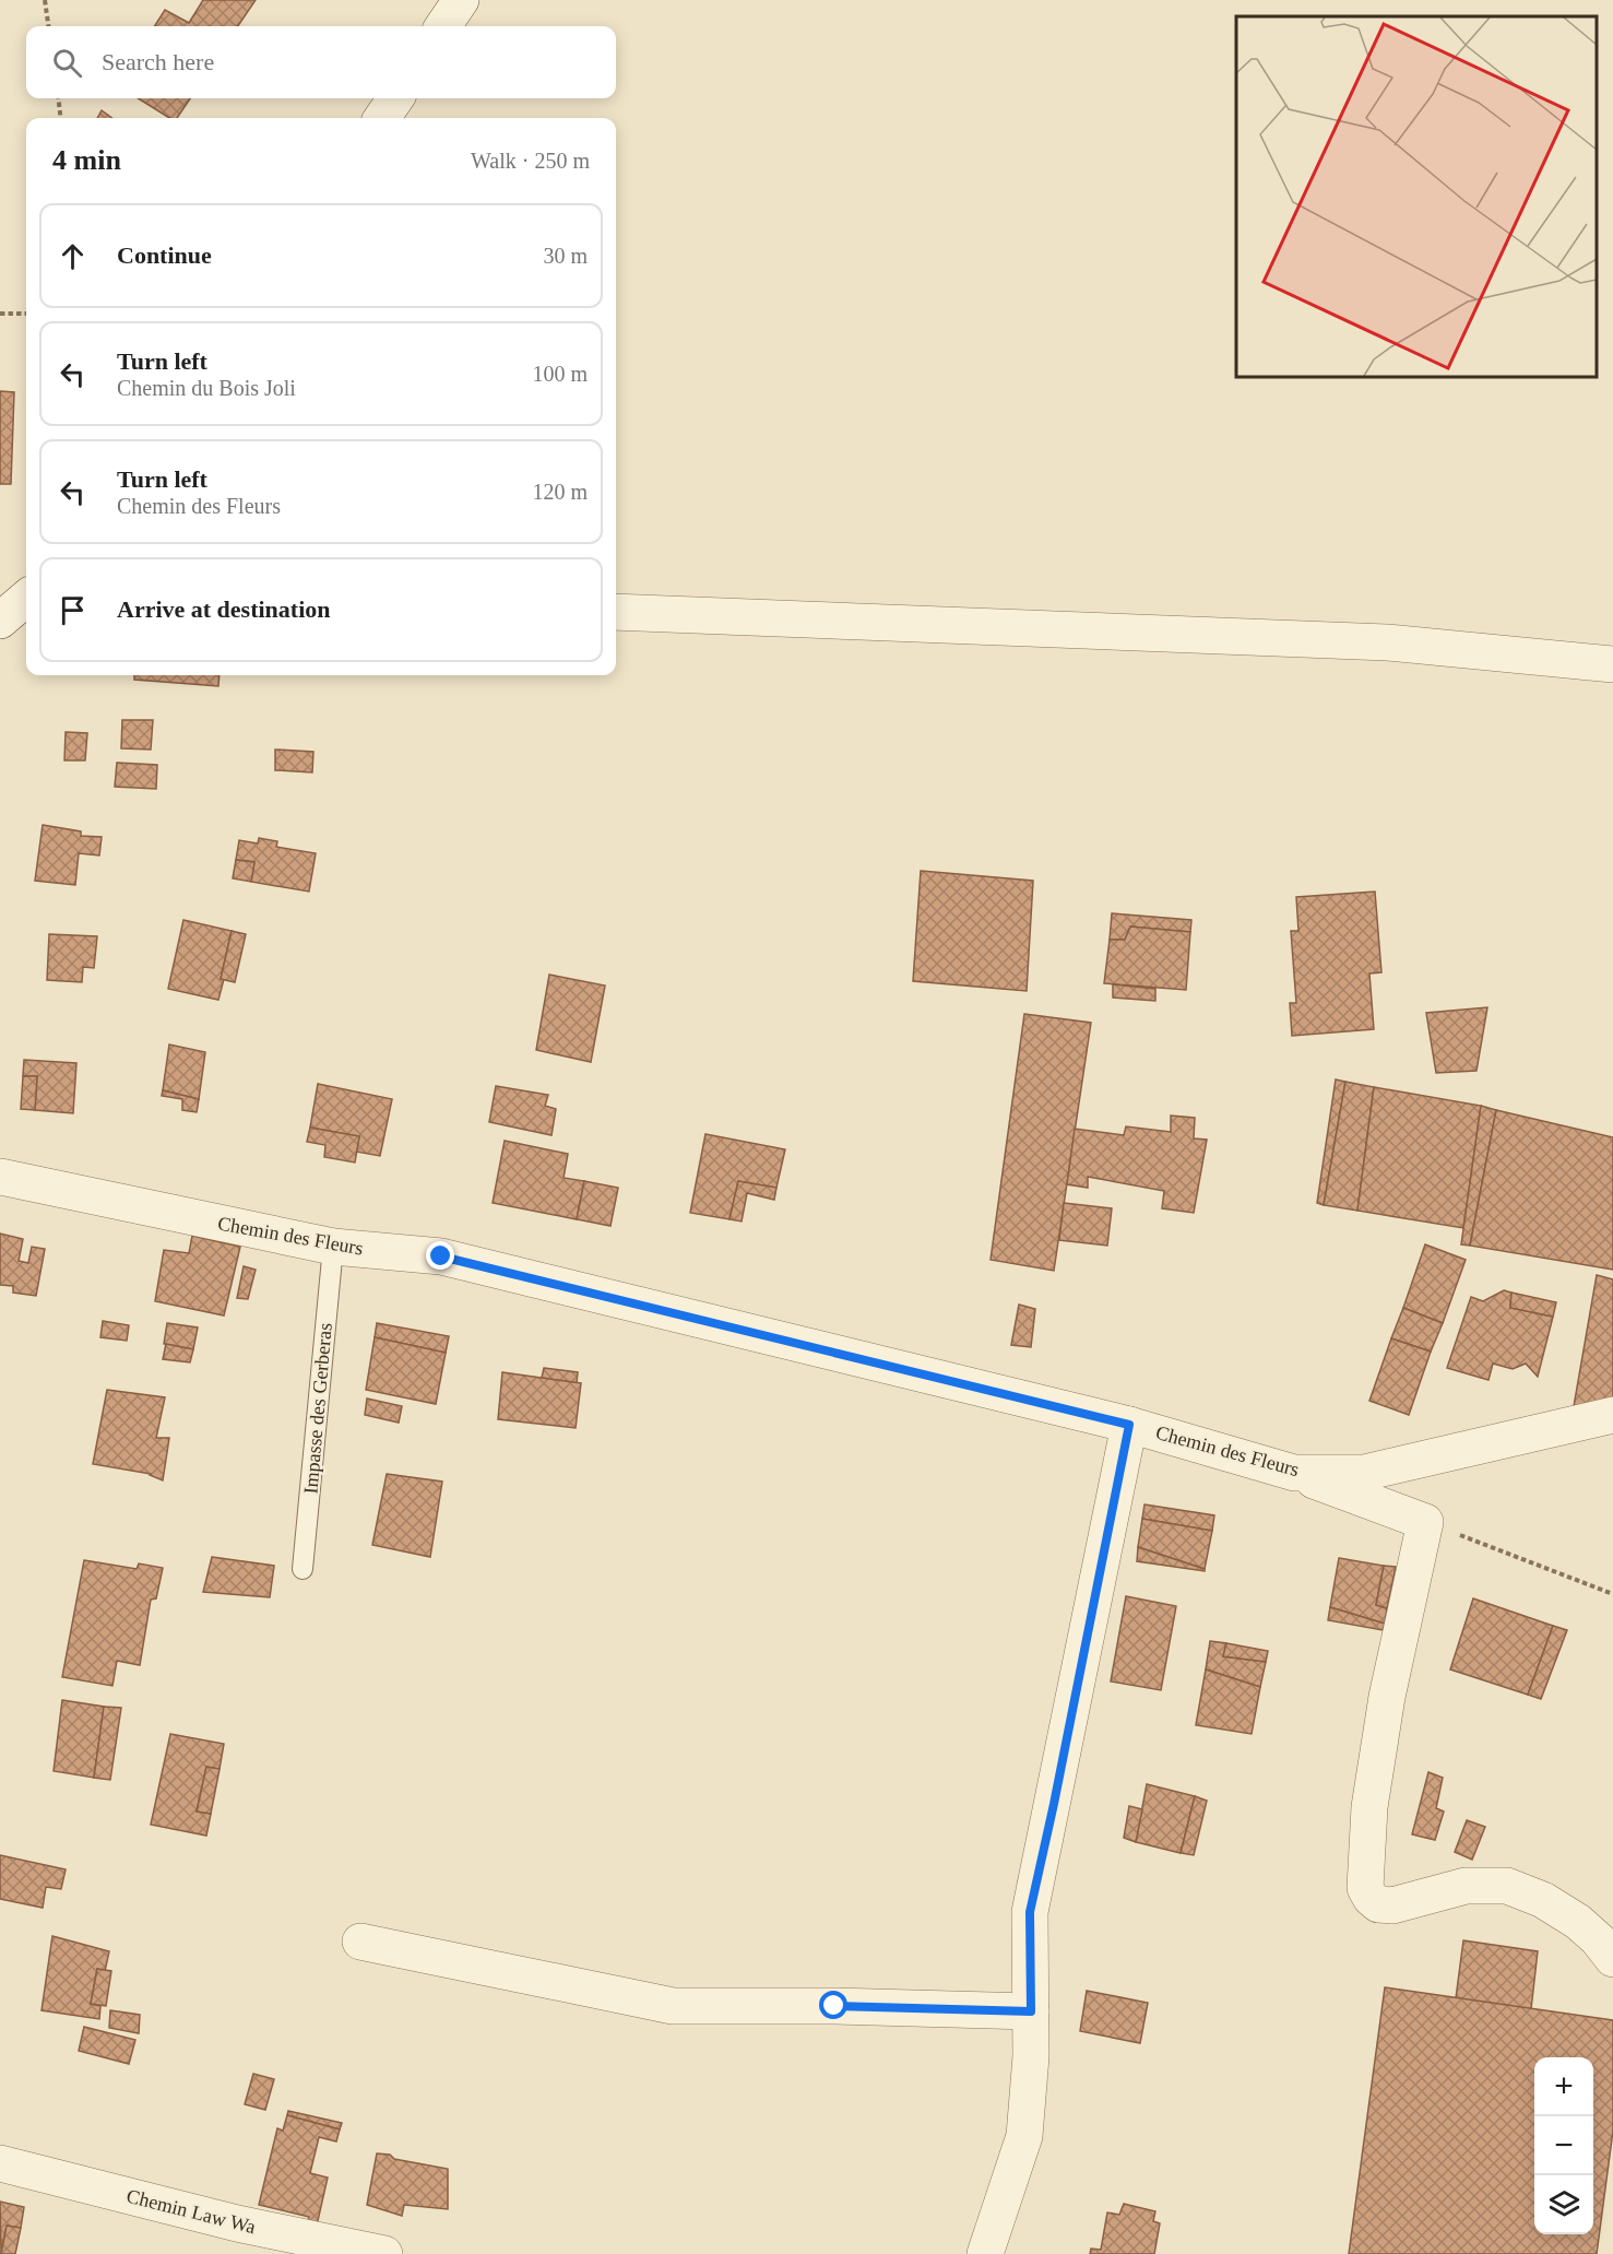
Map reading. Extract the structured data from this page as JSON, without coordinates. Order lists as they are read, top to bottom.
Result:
{
  "streets": {
    "street": ["Chemin des Fleurs", "Chemin Law Wa"],
    "lane": ["Impasse des Gerberas"]
  },
  "crossings": [
    ["Chemin des Fleurs", "Impasse des Gerberas"]
  ],
  "page": {
    "search": "Search here",
    "heading": ["4 min", "Walk · 250 m"],
    "list": [
      ["Continue", "30 m"],
      ["Turn left", "Chemin du Bois Joli", "100 m"],
      ["Turn left", "Chemin des Fleurs", "120 m"],
      "Arrive at destination"
    ],
    "map_buttons": ["+", "−"]
  }
}
